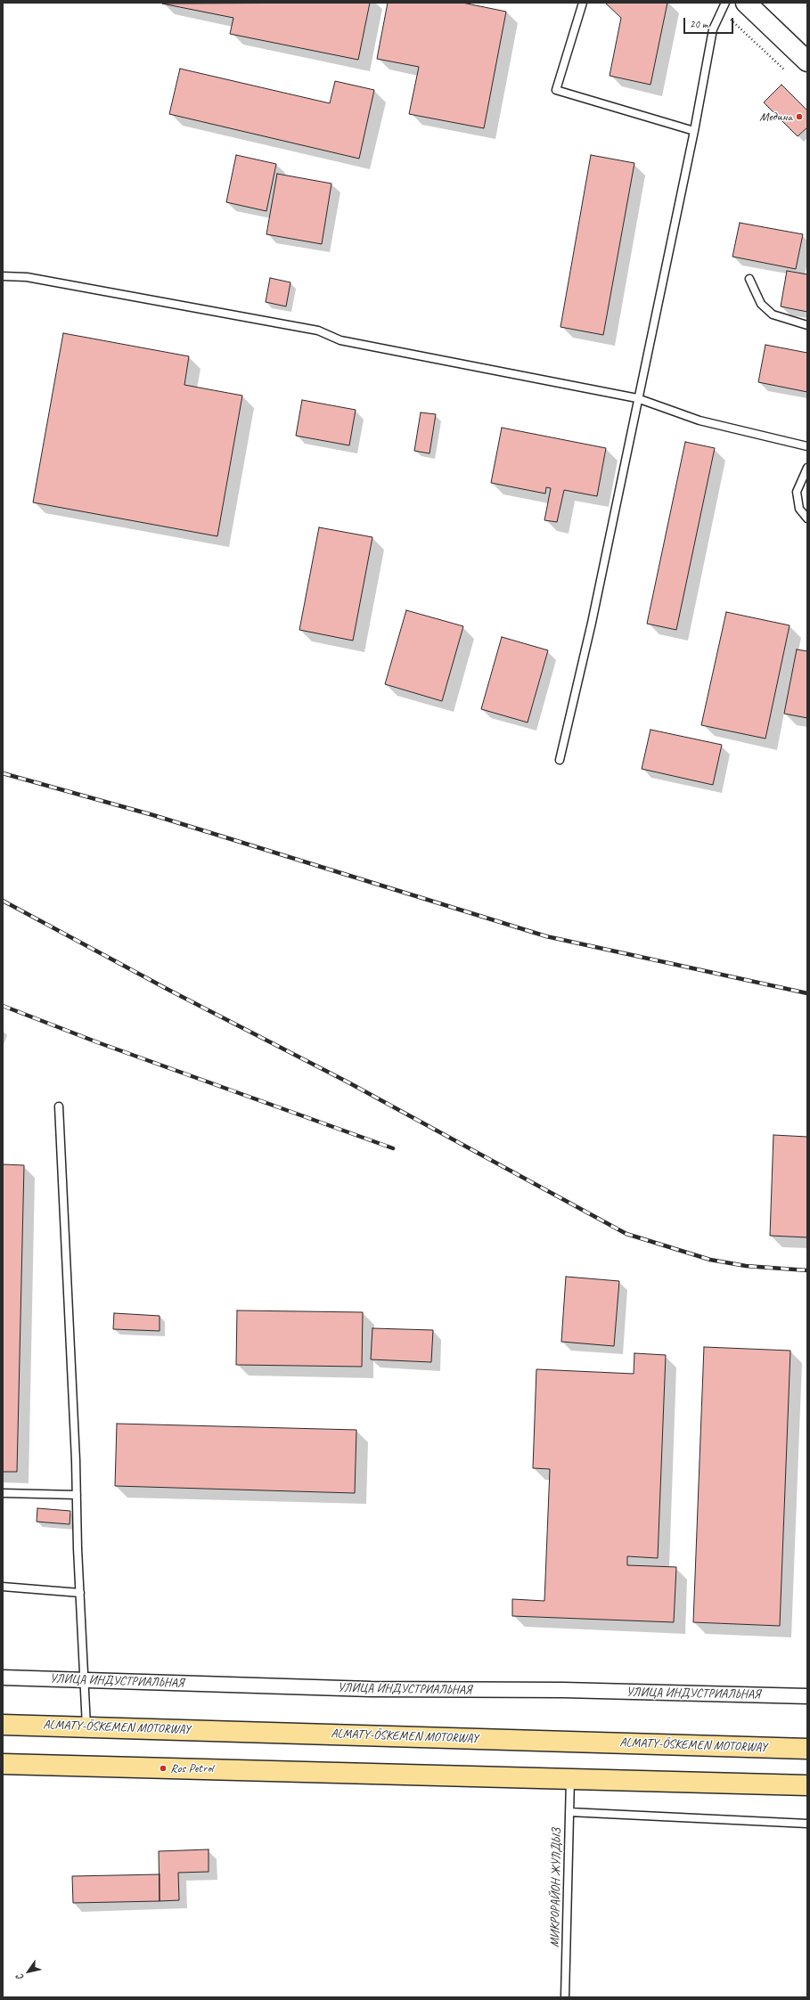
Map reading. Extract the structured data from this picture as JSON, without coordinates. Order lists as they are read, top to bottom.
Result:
{
  "streets": {
    "highway": ["ALMATY-ÖSKEMEN MOTORWAY"],
    "street": ["УЛИЦА ИНДУСТРИАЛЬНАЯ"],
    "lane": ["МИКРОРАЙОН ЖУЛДЫЗ"]
  },
  "places": ["Медина", "Ros Petrol"],
  "scale_bar": "20 m",
  "north": "bottom left"
}
